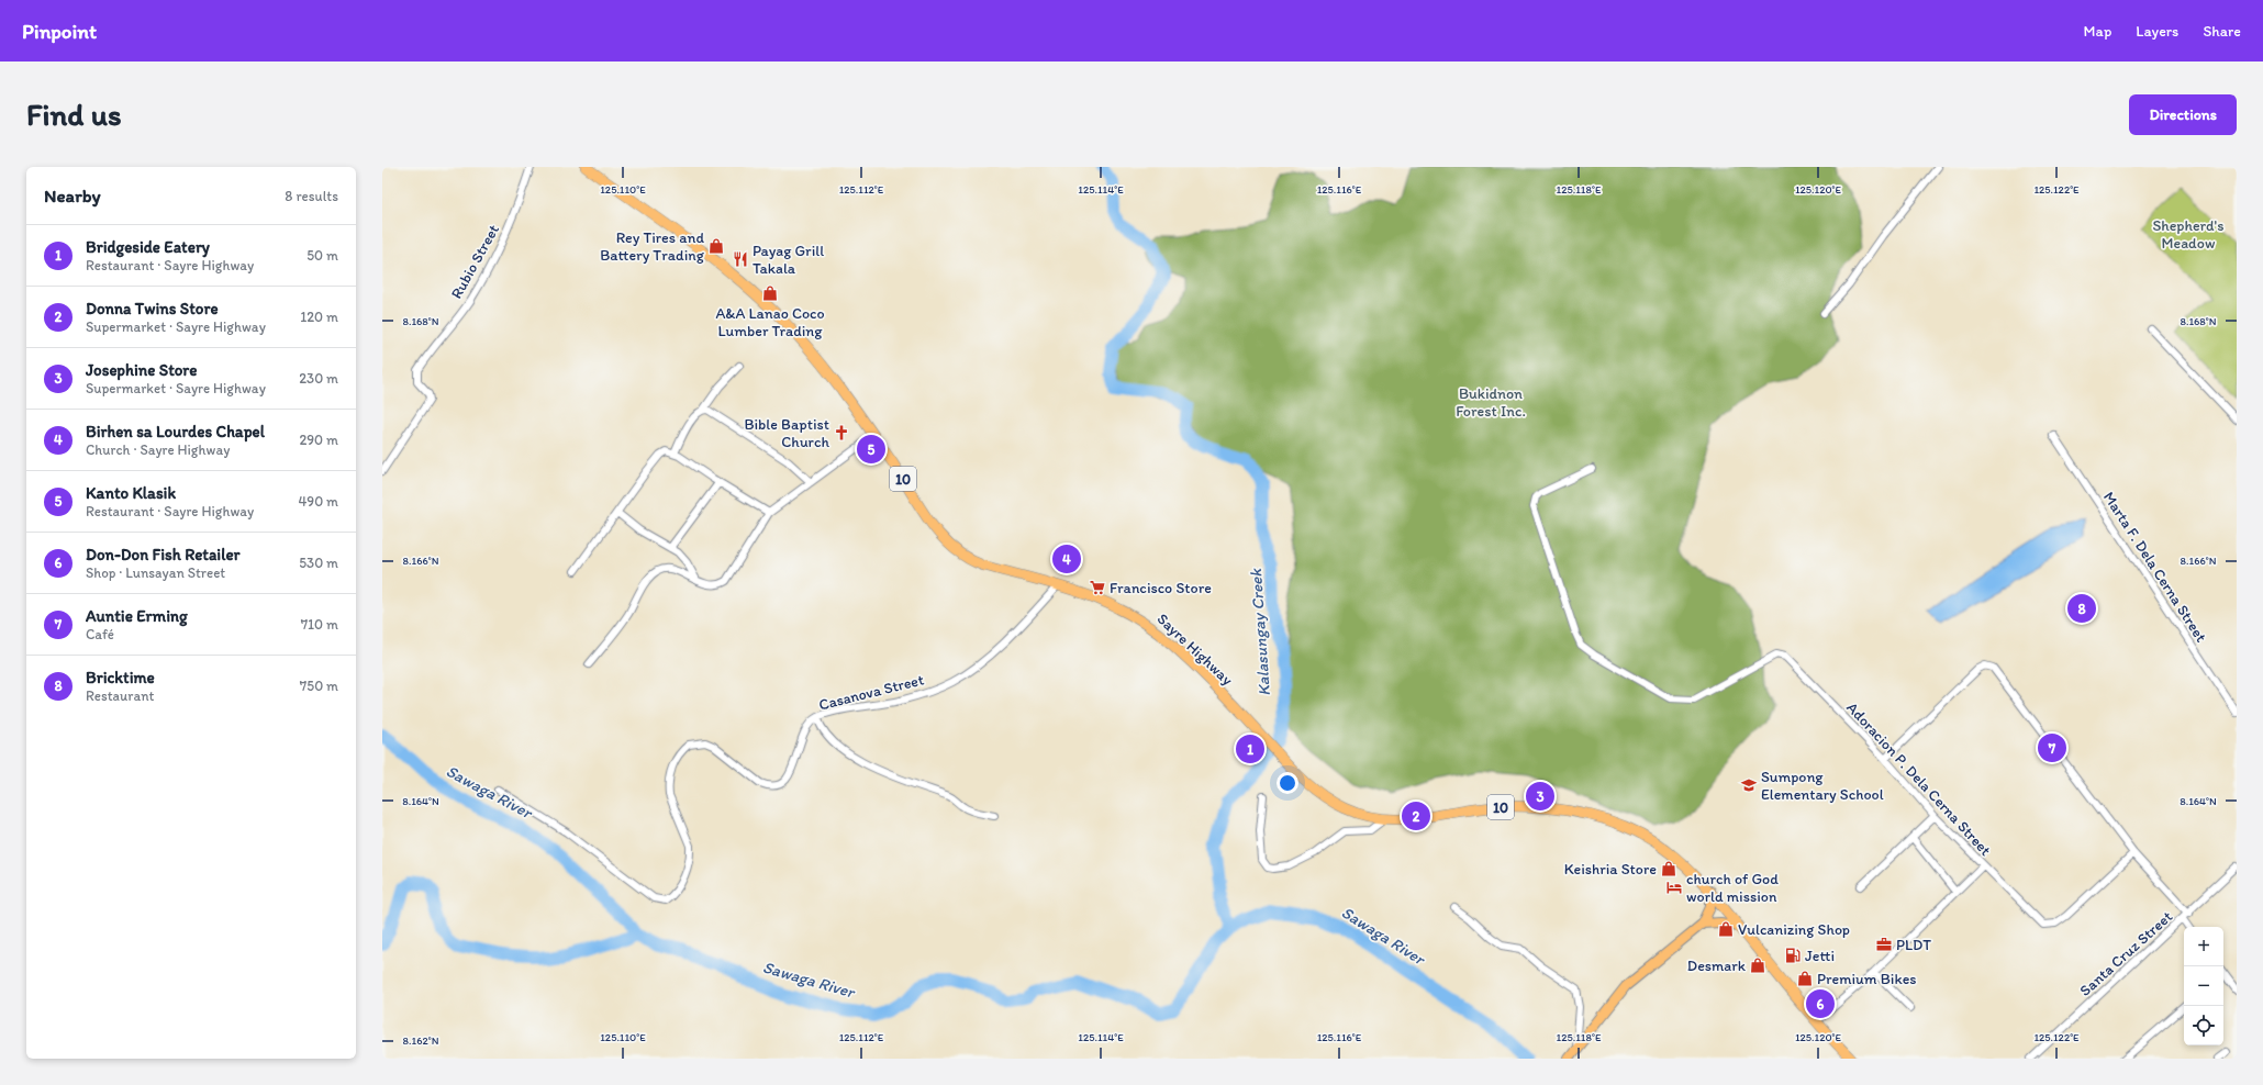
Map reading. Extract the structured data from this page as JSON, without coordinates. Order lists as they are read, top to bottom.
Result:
{
  "streets": {
    "highway": ["10", "Sayre Highway"],
    "street": [
      "Rubio Street",
      "Marta F. Dela Cerna Street",
      "Casanova Street",
      "Adoracion P. Dela Cerna Street",
      "Santa Cruz Street"
    ]
  },
  "crossings": [
    ["10", "Sayre Highway"],
    ["Sayre Highway", "Casanova Street"]
  ],
  "water": ["Kalasungay Creek", "Sawaga River"],
  "parks": ["Shepherd's Meadow", "Bukidnon Forest Inc."],
  "places": {
    "shop": [
      "Rey Tires and Battery Trading",
      "A&A Lanao Coco Lumber Trading",
      "Keishria Store",
      "Vulcanizing Shop",
      "Desmark",
      "Premium Bikes"
    ],
    "restaurant": ["Payag Grill Takala"],
    "church": ["Bible Baptist Church"],
    "supermarket": ["Francisco Store"],
    "school or university": ["Sumpong Elementary School"],
    "hotel": ["church of God world mission"],
    "office": ["PLDT"],
    "fuel station": ["Jetti"]
  },
  "page": {
    "header": "Pinpoint",
    "nav": ["Map", "Layers", "Share"],
    "buttons": "Directions",
    "title": "Find us",
    "heading": ["Nearby", "8 results"],
    "list": [
      {
        "mark": "1",
        "name": "Bridgeside Eatery",
        "note": "Restaurant · Sayre Highway",
        "value": "50 m"
      },
      {
        "mark": "2",
        "name": "Donna Twins Store",
        "note": "Supermarket · Sayre Highway",
        "value": "120 m"
      },
      {
        "mark": "3",
        "name": "Josephine Store",
        "note": "Supermarket · Sayre Highway",
        "value": "230 m"
      },
      {
        "mark": "4",
        "name": "Birhen sa Lourdes Chapel",
        "note": "Church · Sayre Highway",
        "value": "290 m"
      },
      {
        "mark": "5",
        "name": "Kanto Klasik",
        "note": "Restaurant · Sayre Highway",
        "value": "490 m"
      },
      {
        "mark": "6",
        "name": "Don-Don Fish Retailer",
        "note": "Shop · Lunsayan Street",
        "value": "530 m"
      },
      {
        "mark": "7",
        "name": "Auntie Erming",
        "note": "Café",
        "value": "710 m"
      },
      {
        "mark": "8",
        "name": "Bricktime",
        "note": "Restaurant",
        "value": "750 m"
      }
    ],
    "pins": [
      "5",
      "4",
      "8",
      "7",
      "1",
      "3",
      "2",
      "6"
    ],
    "map_buttons": ["+", "−"]
  },
  "coordinates": [
    "125.110°E",
    "125.112°E",
    "125.114°E",
    "125.116°E",
    "125.118°E",
    "125.120°E",
    "125.122°E",
    "8.168°N",
    "8.166°N",
    "8.164°N",
    "8.162°N"
  ]
}
